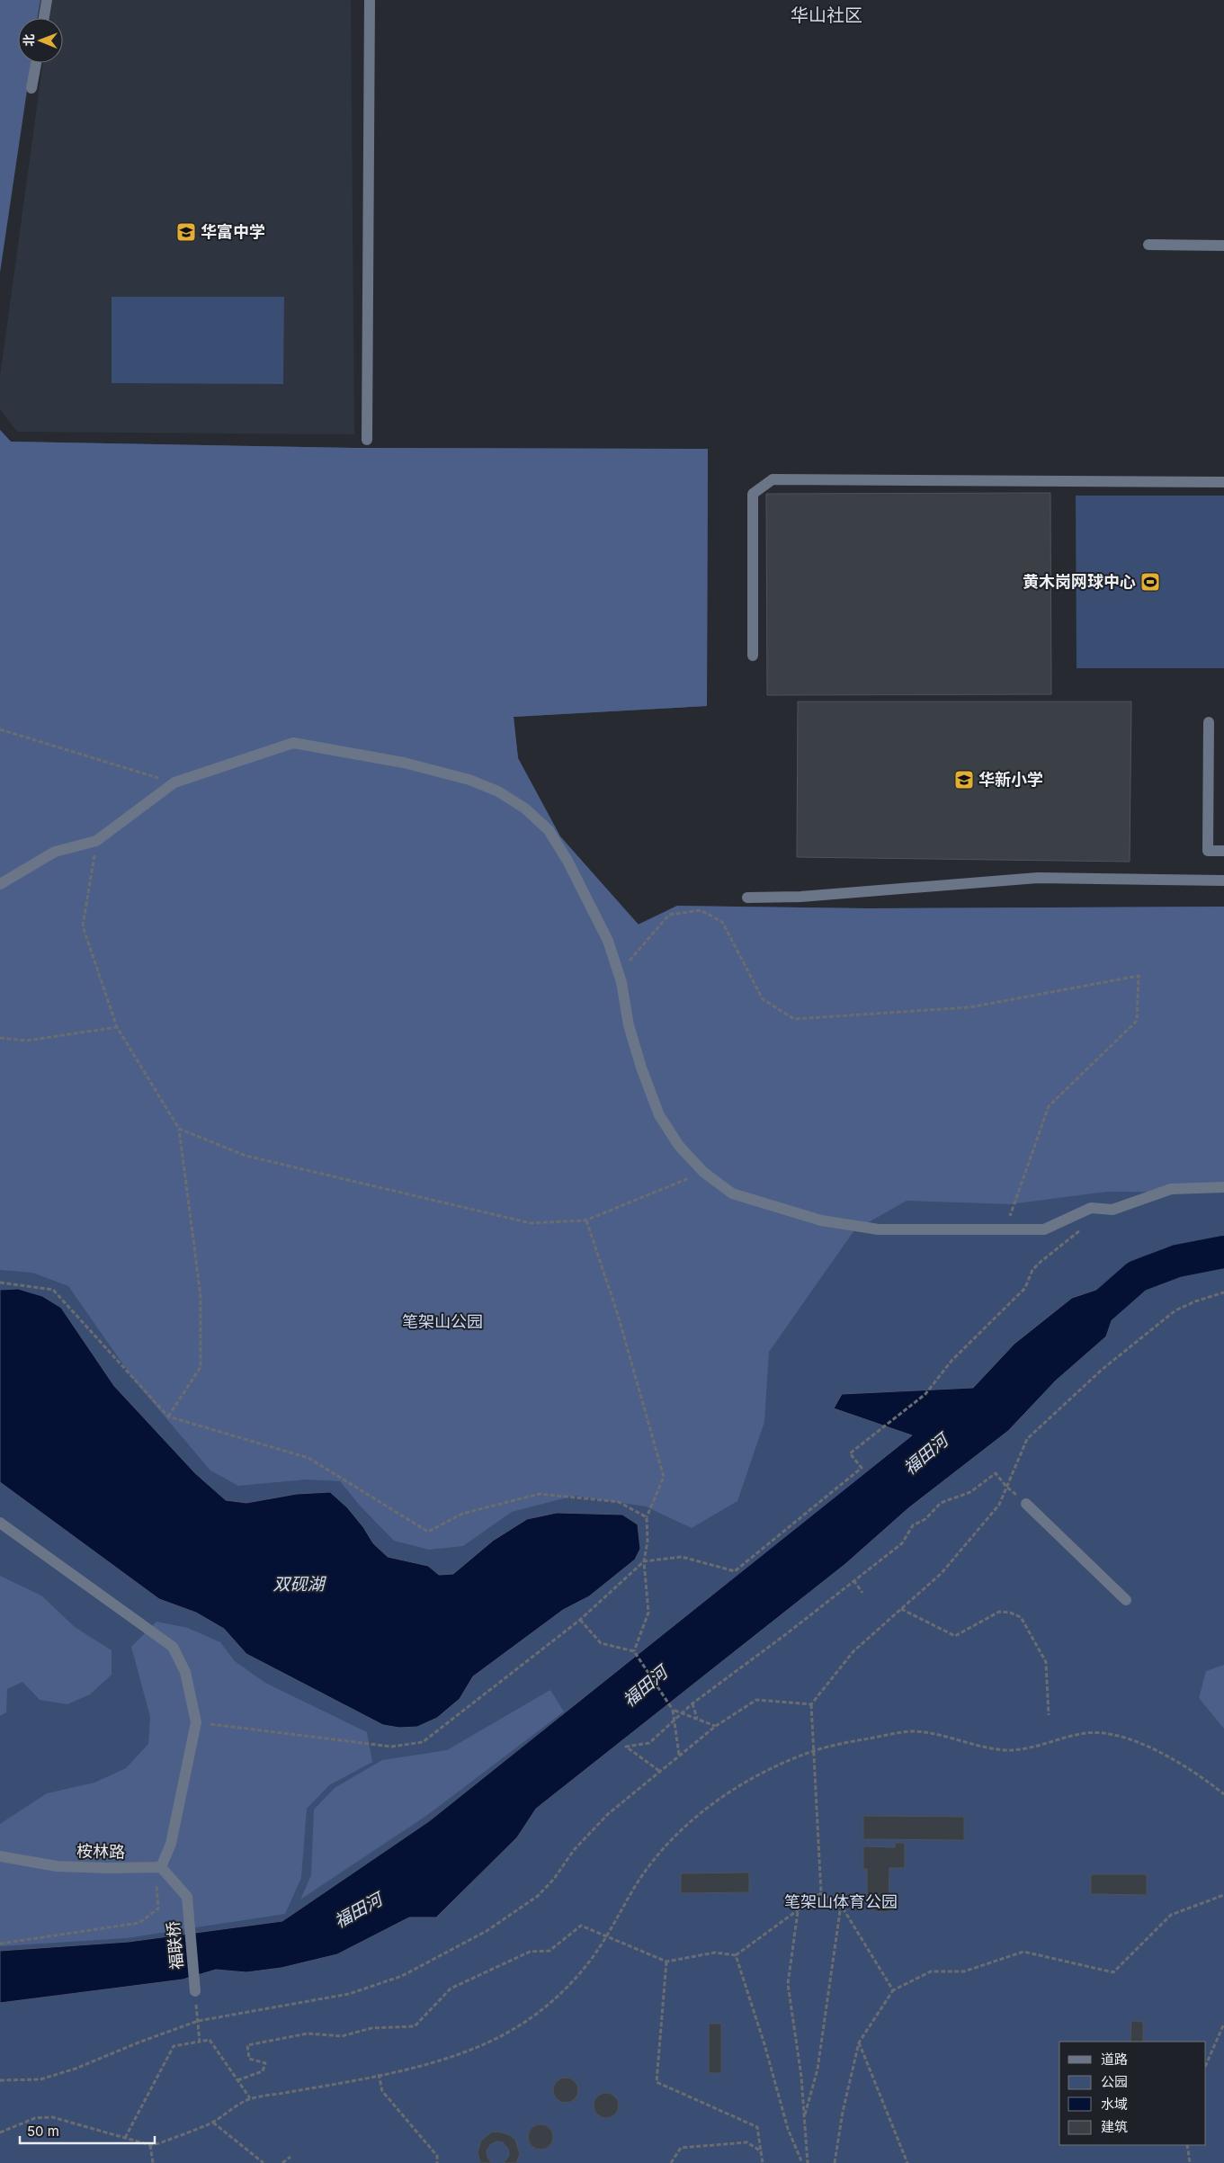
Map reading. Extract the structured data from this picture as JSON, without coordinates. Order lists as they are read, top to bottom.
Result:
{
  "streets": {
    "street": ["桉林路", "福联桥"]
  },
  "crossings": [
    ["桉林路", "福联桥"]
  ],
  "districts": ["华山社区"],
  "water": ["福田河", "双砚湖"],
  "parks": ["笔架山公园", "笔架山体育公园"],
  "places": {
    "school or university": ["华富中学", "华新小学"],
    "sports": ["黄木岗网球中心"]
  },
  "legend": [
    "道路",
    "公园",
    "水域",
    "建筑"
  ],
  "scale_bar": "50 m",
  "north": "left"
}
